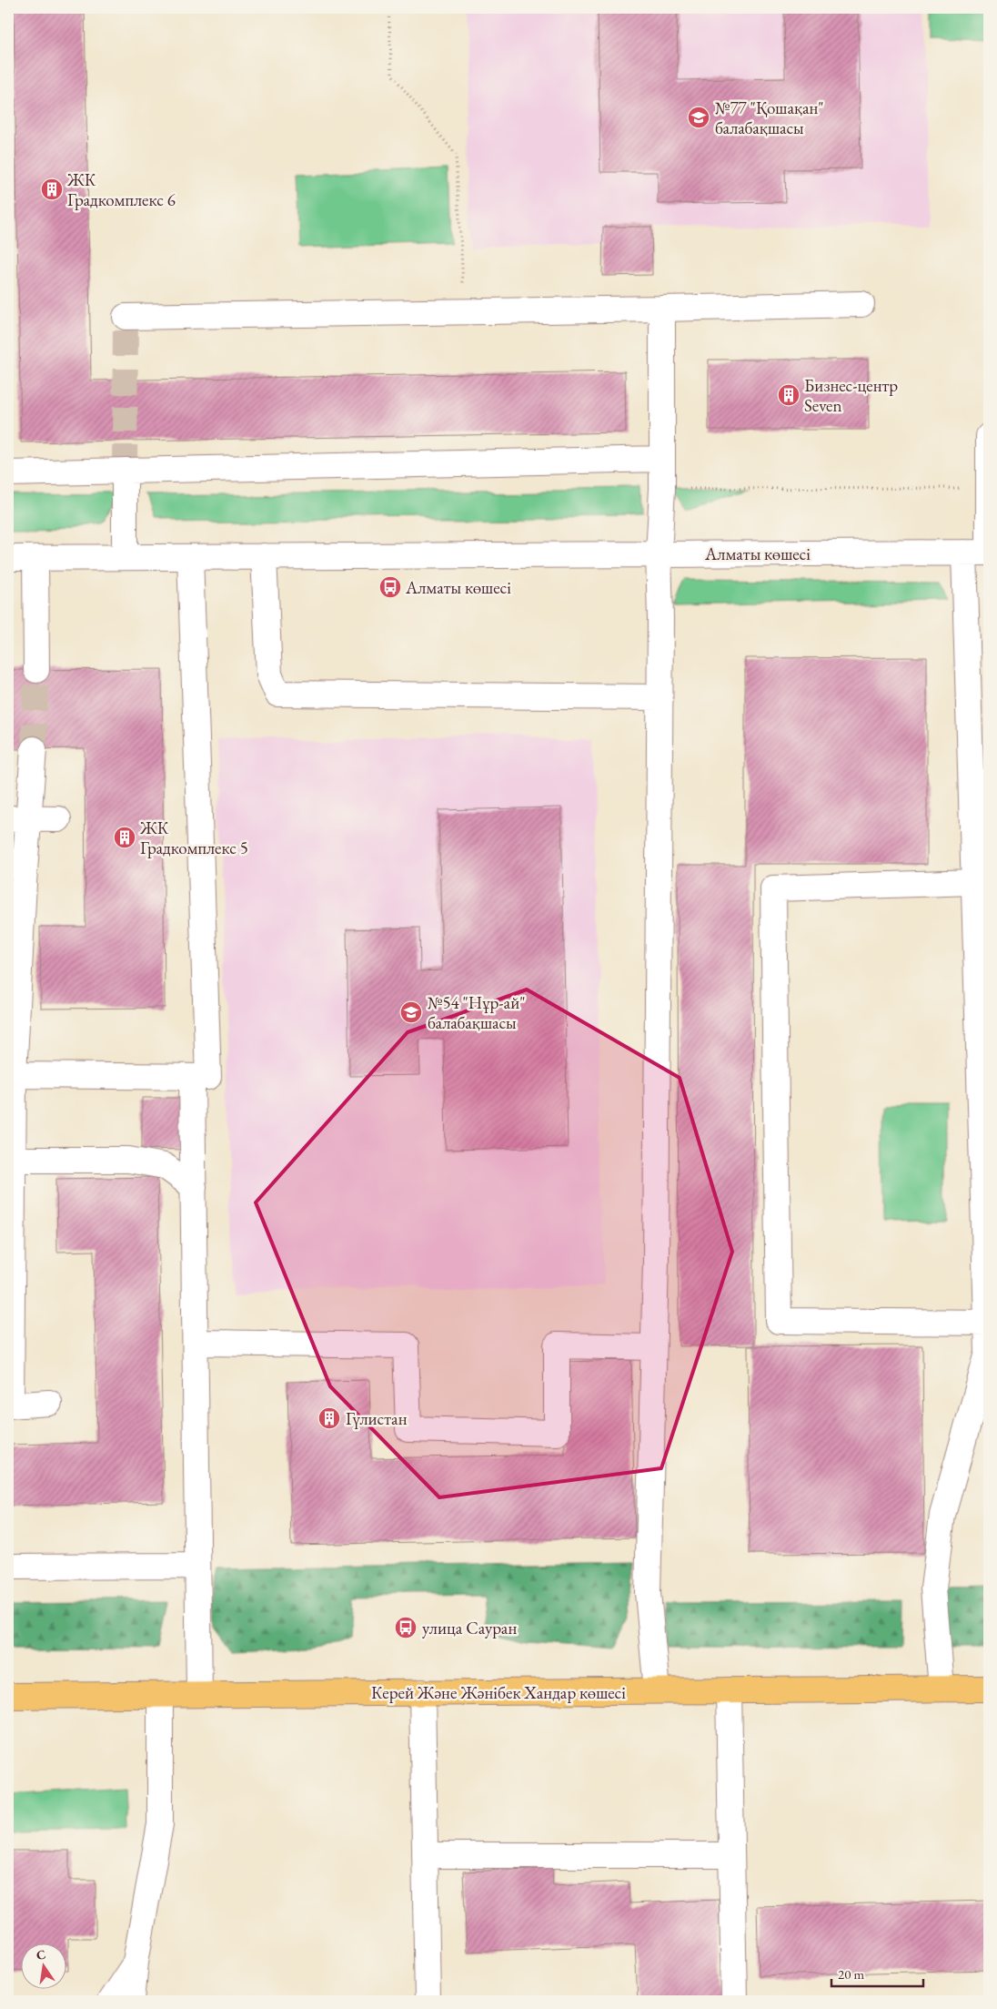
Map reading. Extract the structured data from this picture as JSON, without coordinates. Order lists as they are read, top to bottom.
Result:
{
  "streets": {
    "main road": ["Керей Және Жәнібек Хандар көшесі"],
    "street": ["Алматы көшесі"]
  },
  "places": {
    "school or university": ["№77 \"Қошақан\" балабақшасы", "№54 \"Нұр-ай\" балабақшасы"],
    "building": [
      "ЖК Градкомплекс 6",
      "Бизнес-центр Seven",
      "ЖК Градкомплекс 5",
      "Гүлистан"
    ],
    "bus stop": ["Алматы көшесі", "улица Сауран"]
  },
  "scale_bar": "20 m",
  "north": "top"
}
